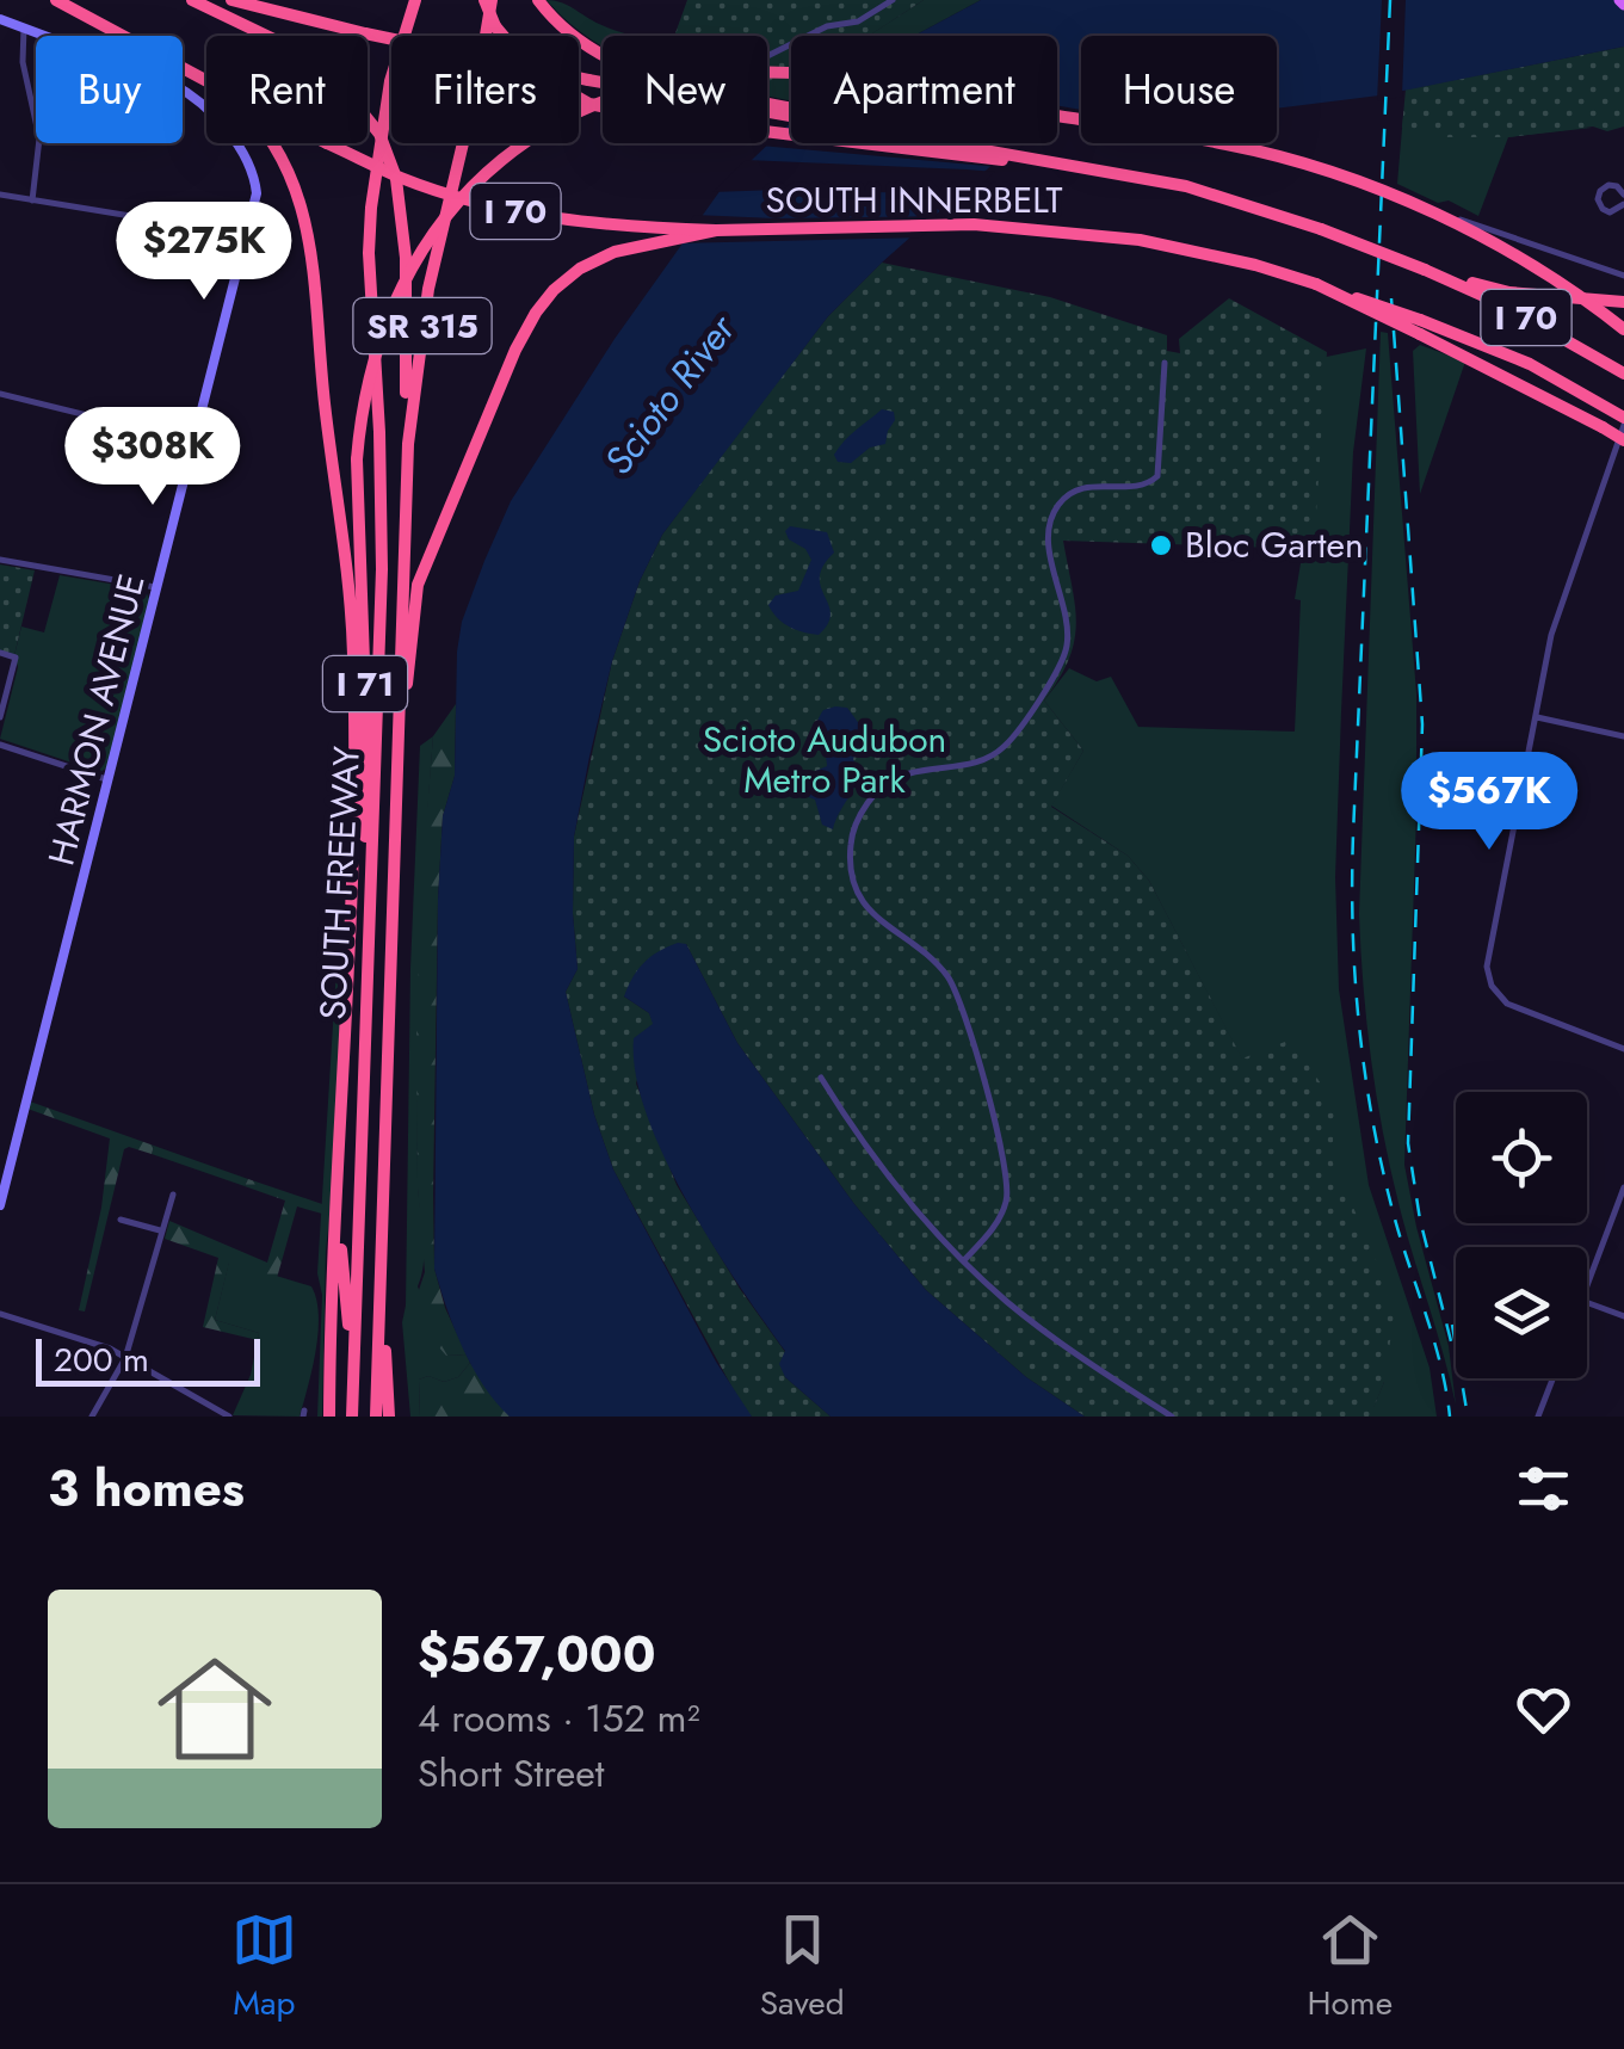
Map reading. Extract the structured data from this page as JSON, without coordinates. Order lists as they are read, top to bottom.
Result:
{
  "streets": {
    "highway": [
      "SOUTH INNERBELT",
      "I 70",
      "SR 315",
      "I 71",
      "SOUTH FREEWAY"
    ],
    "main road": ["HARMON AVENUE"]
  },
  "crossings": [
    ["SOUTH INNERBELT", "I 71"],
    ["I 71", "SOUTH FREEWAY"]
  ],
  "water": ["Scioto River"],
  "parks": ["Scioto Audubon Metro Park"],
  "places": ["Bloc Garten"],
  "scale_bar": "200 m",
  "page": {
    "chip": [
      "Buy",
      "Rent",
      "Filters",
      "New",
      "Apartment",
      "House"
    ],
    "price": ["$275K", "$308K", "$567K"],
    "scale": "200 m",
    "heading": "3 homes",
    "list": [
      {
        "name": "$567,000",
        "note": "4 rooms · 152 m² · Short Street"
      }
    ],
    "tabs": ["Map", "Saved", "Home"]
  }
}
